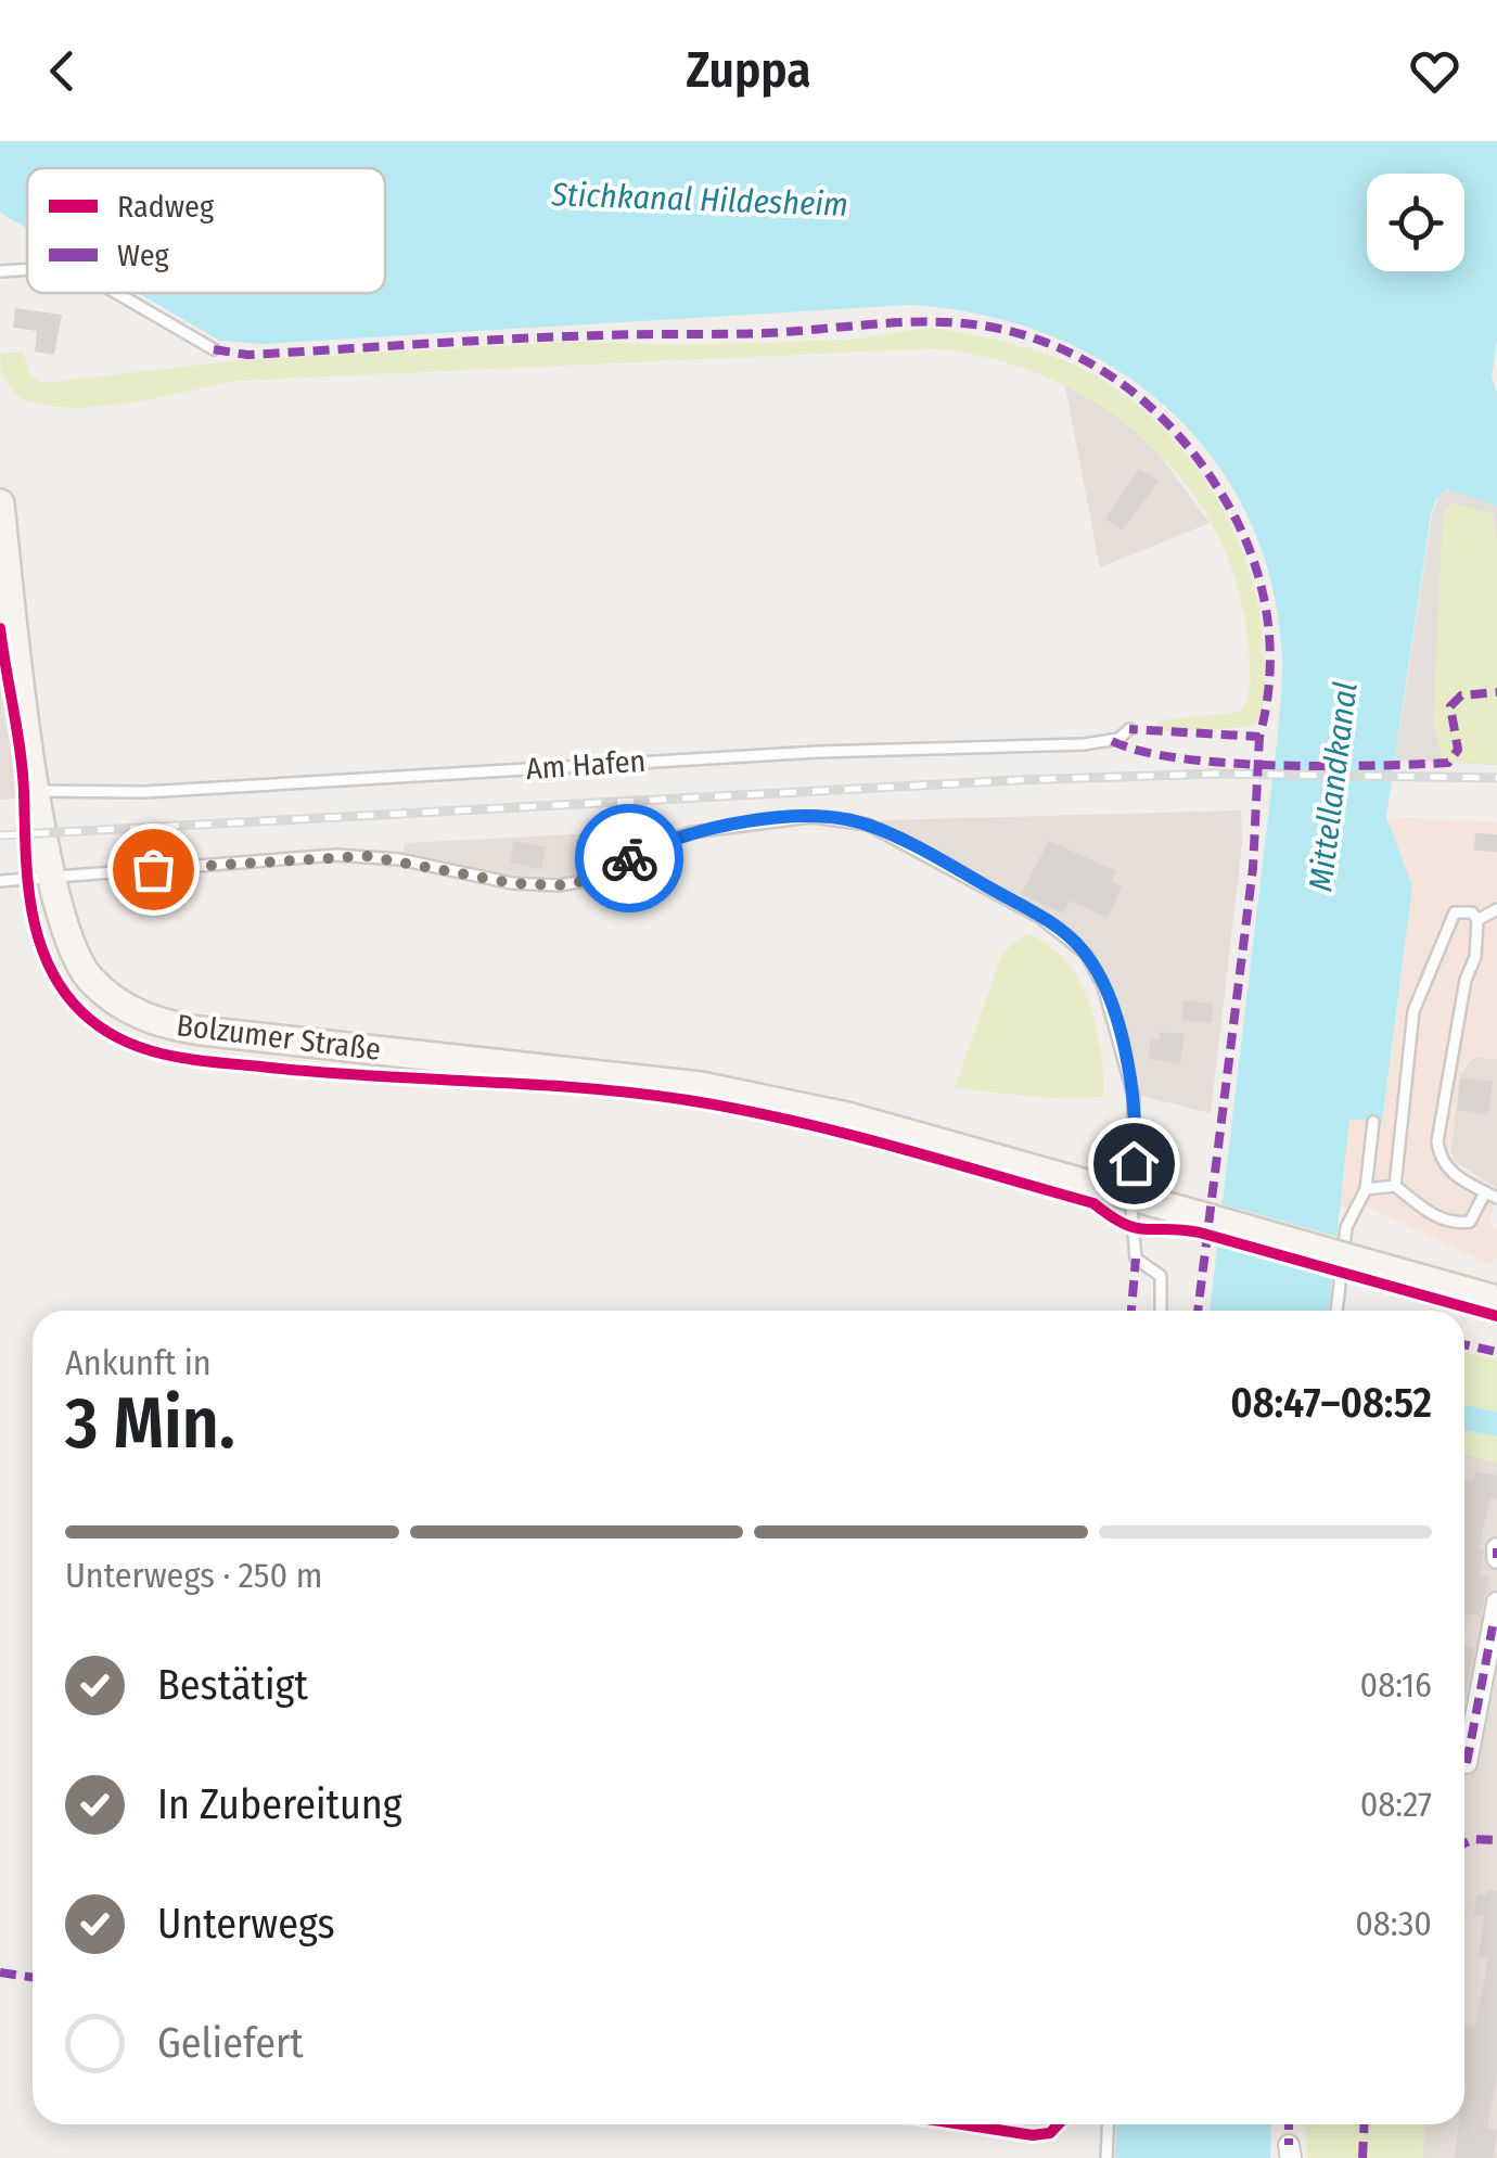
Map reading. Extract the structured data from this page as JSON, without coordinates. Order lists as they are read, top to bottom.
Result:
{
  "streets": {
    "main road": ["Bolzumer Straße"],
    "lane": ["Am Hafen"]
  },
  "crossings": [
    ["Am Hafen", "Bolzumer Straße"]
  ],
  "water": ["Stichkanal Hildesheim", "Mittellandkanal"],
  "legend": ["Radweg", "Weg"],
  "page": {
    "header": "Zuppa",
    "heading": ["3 Min.", "Ankunft in", "08:47–08:52"],
    "bar": "Unterwegs · 250 m",
    "list": [
      ["Bestätigt", "08:16"],
      ["In Zubereitung", "08:27"],
      ["Unterwegs", "08:30"],
      "Geliefert"
    ]
  }
}
